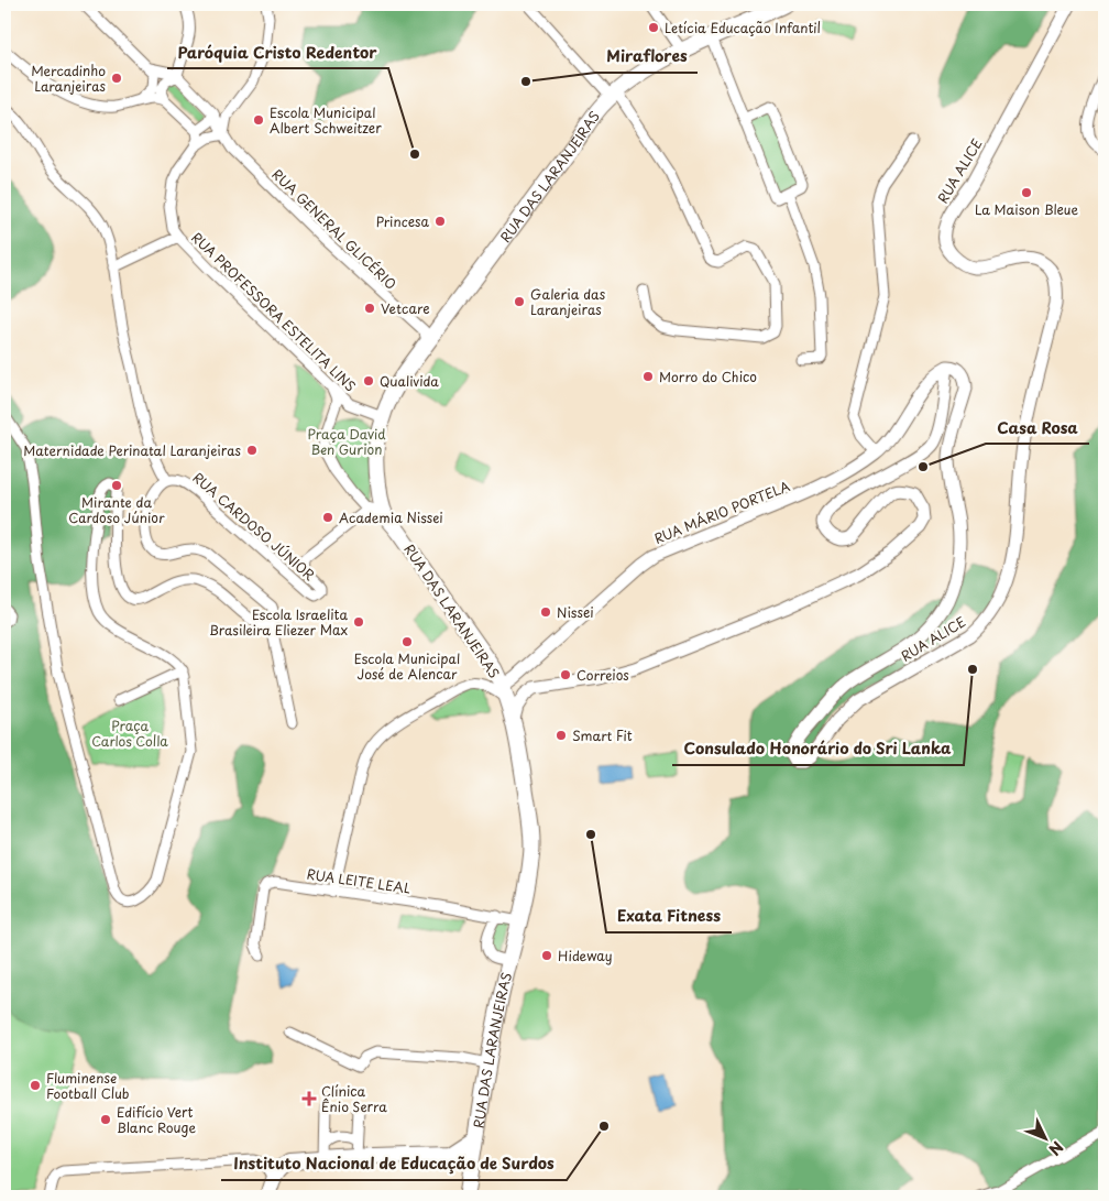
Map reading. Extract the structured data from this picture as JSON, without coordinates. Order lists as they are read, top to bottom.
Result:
{
  "streets": {
    "main road": ["RUA DAS LARANJEIRAS"],
    "street": [
      "RUA ALICE",
      "RUA GENERAL GLICÉRIO",
      "RUA PROFESSORA ESTELITA LINS",
      "RUA MÁRIO PORTELA",
      "RUA CARDOSO JÚNIOR",
      "RUA LEITE LEAL"
    ]
  },
  "crossings": [
    ["RUA ALICE", "RUA MÁRIO PORTELA"],
    ["RUA DAS LARANJEIRAS", "RUA GENERAL GLICÉRIO"],
    ["RUA DAS LARANJEIRAS", "RUA PROFESSORA ESTELITA LINS"],
    ["RUA DAS LARANJEIRAS", "RUA MÁRIO PORTELA"],
    ["RUA DAS LARANJEIRAS", "RUA LEITE LEAL"]
  ],
  "parks": ["Praça David Ben Gurion", "Praça Carlos Colla"],
  "places": {
    "other": [
      "Letícia Educação Infantil",
      "Mercadinho Laranjeiras",
      "Miraflores",
      "Escola Municipal Albert Schweitzer",
      "Paróquia Cristo Redentor",
      "La Maison Bleue",
      "Princesa",
      "Galeria das Laranjeiras",
      "Vetcare",
      "Morro do Chico",
      "Qualivida",
      "Maternidade Perinatal Laranjeiras",
      "Casa Rosa",
      "Mirante da Cardoso Júnior",
      "Academia Nissei",
      "Nissei",
      "Escola Israelita Brasileira Eliezer Max",
      "Escola Municipal José de Alencar",
      "Consulado Honorário do Sri Lanka",
      "Correios",
      "Smart Fit",
      "Exata Fitness",
      "Hideway",
      "Fluminense Football Club",
      "Edifício Vert Blanc Rouge",
      "Instituto Nacional de Educação de Surdos"
    ],
    "health": ["Clínica Ênio Serra"]
  },
  "north": "bottom right"
}
